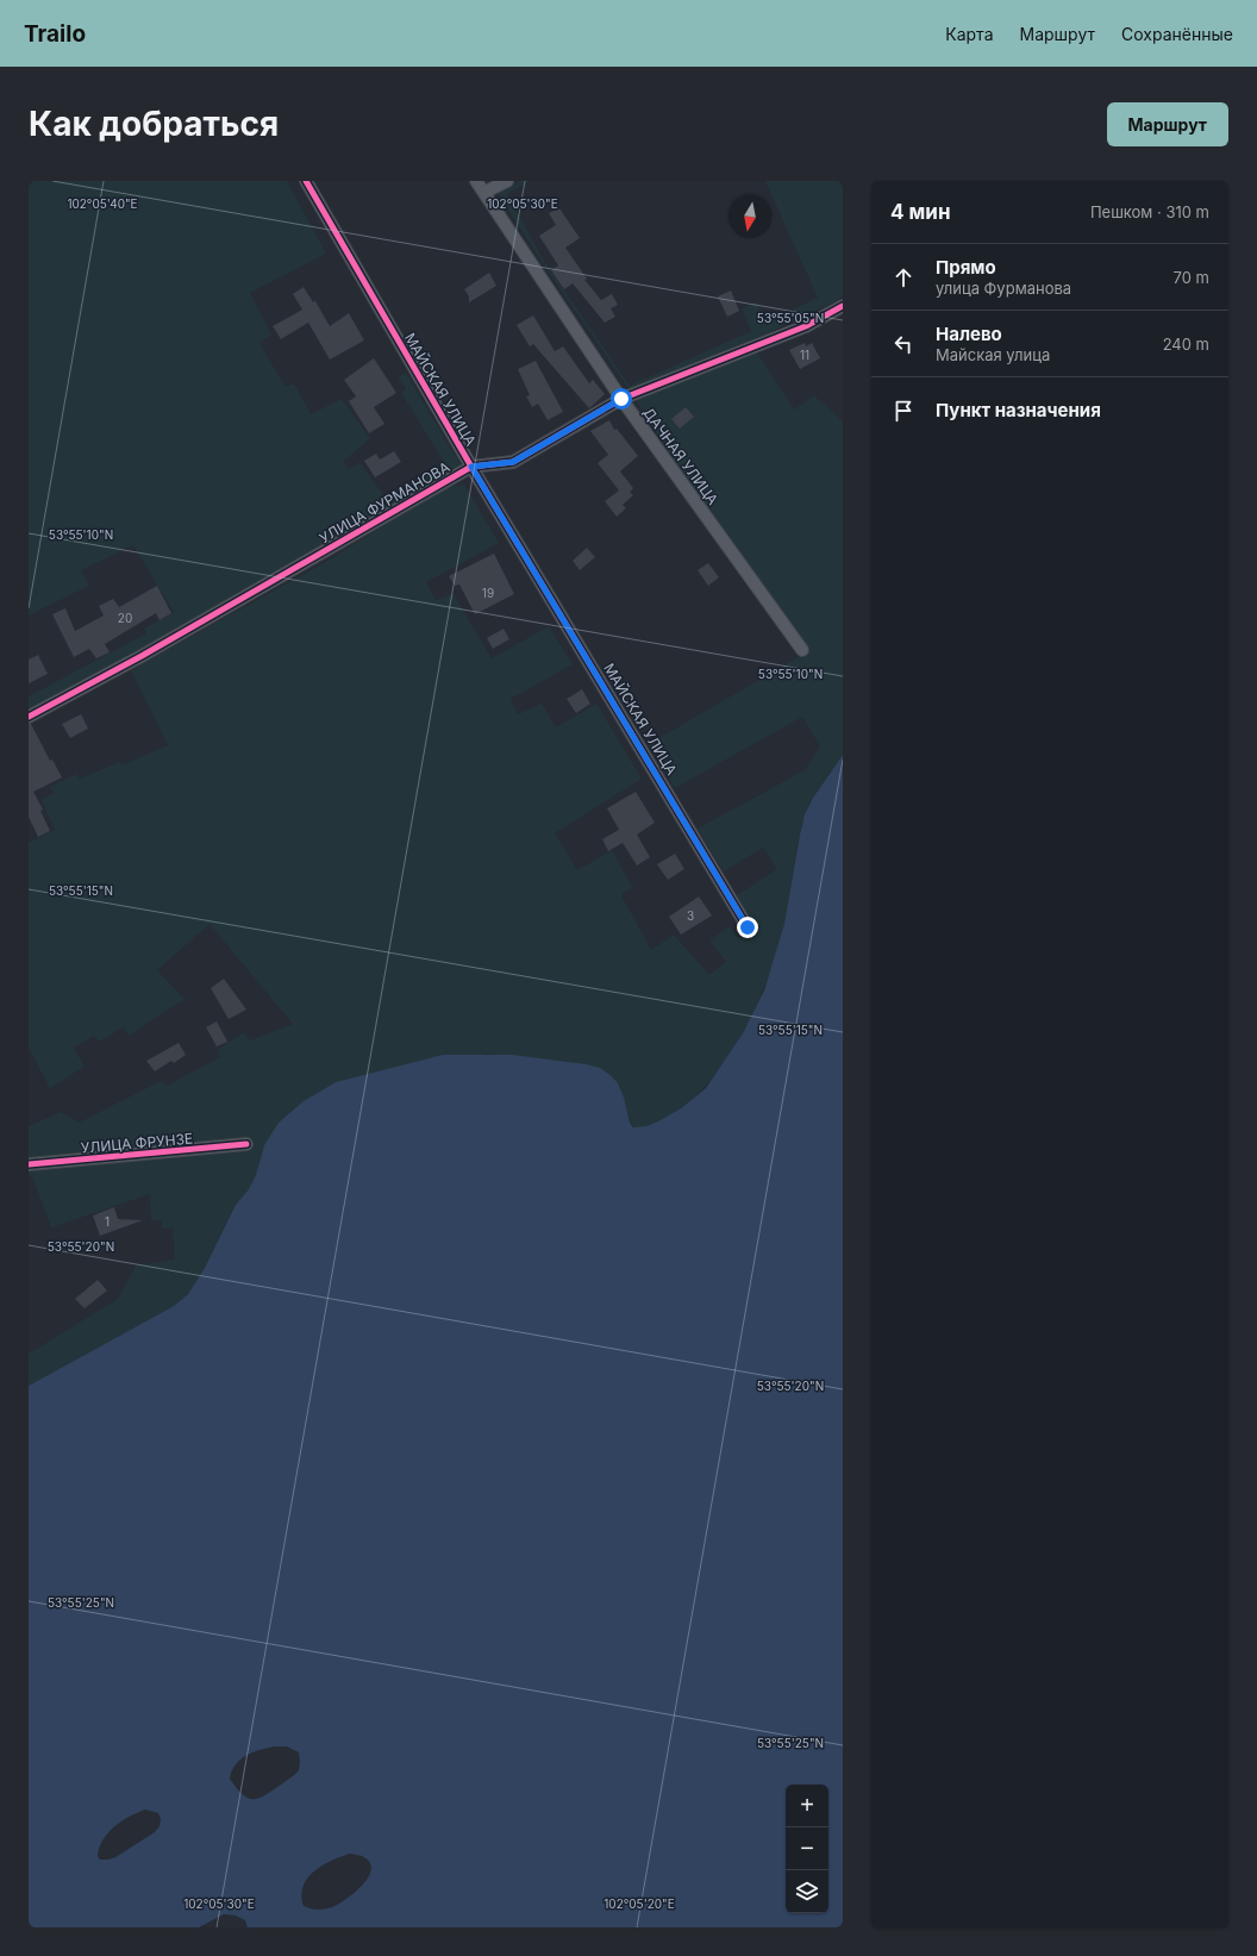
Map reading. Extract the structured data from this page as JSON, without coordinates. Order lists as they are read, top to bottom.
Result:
{
  "streets": {
    "street": [
      "МАЙСКАЯ УЛИЦА",
      "ДАЧНАЯ УЛИЦА",
      "УЛИЦА ФУРМАНОВА",
      "УЛИЦА ФРУНЗЕ"
    ]
  },
  "crossings": [
    ["МАЙСКАЯ УЛИЦА", "УЛИЦА ФУРМАНОВА"],
    ["ДАЧНАЯ УЛИЦА", "УЛИЦА ФУРМАНОВА"]
  ],
  "house_numbers": [
    "11",
    "19",
    "20",
    "3",
    "1"
  ],
  "north": "bottom",
  "page": {
    "header": "Trailo",
    "nav": ["Карта", "Маршрут", "Сохранённые"],
    "buttons": "Маршрут",
    "title": "Как добраться",
    "heading": ["4 мин", "Пешком · 310 m"],
    "list": [
      ["Прямо", "улица Фурманова", "70 m"],
      ["Налево", "Майская улица", "240 m"],
      "Пункт назначения"
    ],
    "map_buttons": ["+", "−"]
  },
  "coordinates": [
    "102°05'40\"E",
    "102°05'30\"E",
    "53°55'05\"N",
    "53°55'10\"N",
    "53°55'15\"N",
    "53°55'20\"N",
    "53°55'25\"N",
    "102°05'20\"E"
  ]
}
